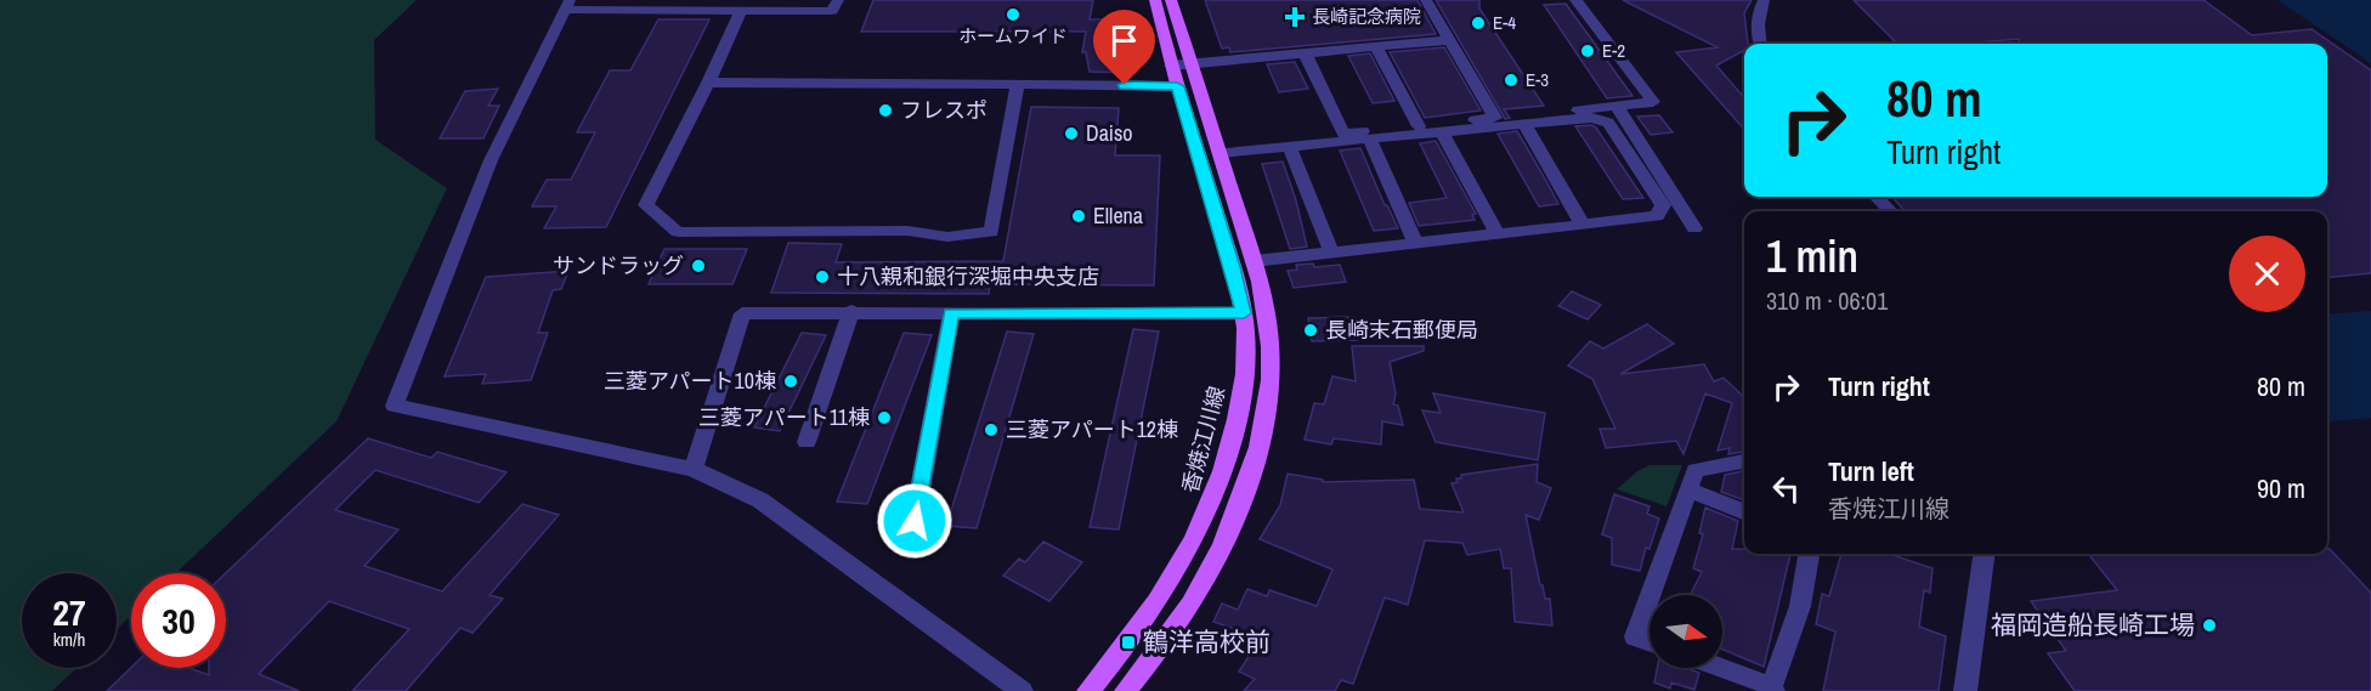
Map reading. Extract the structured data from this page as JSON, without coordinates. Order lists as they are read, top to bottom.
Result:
{
  "streets": {
    "main road": ["香焼江川線"]
  },
  "places": {
    "other": [
      "ホームワイド",
      "E-4",
      "E-2",
      "E-3",
      "フレスポ",
      "Daiso",
      "Ellena",
      "サンドラッグ",
      "十八親和銀行深堀中央支店",
      "長崎末石郵便局",
      "三菱アパート10棟",
      "三菱アパート11棟",
      "三菱アパート12棟",
      "福岡造船長崎工場"
    ],
    "health": ["長崎記念病院"],
    "transit": ["鶴洋高校前"]
  },
  "north": "right",
  "page": {
    "turn": ["80 m", "Turn right"],
    "heading": ["1 min", "310 m · 06:01"],
    "list": [
      {
        "name": "Turn right",
        "value": "80 m"
      },
      {
        "name": "Turn left",
        "note": "香焼江川線",
        "value": "90 m"
      }
    ],
    "speed": "27 km/h",
    "limit": "30"
  }
}
